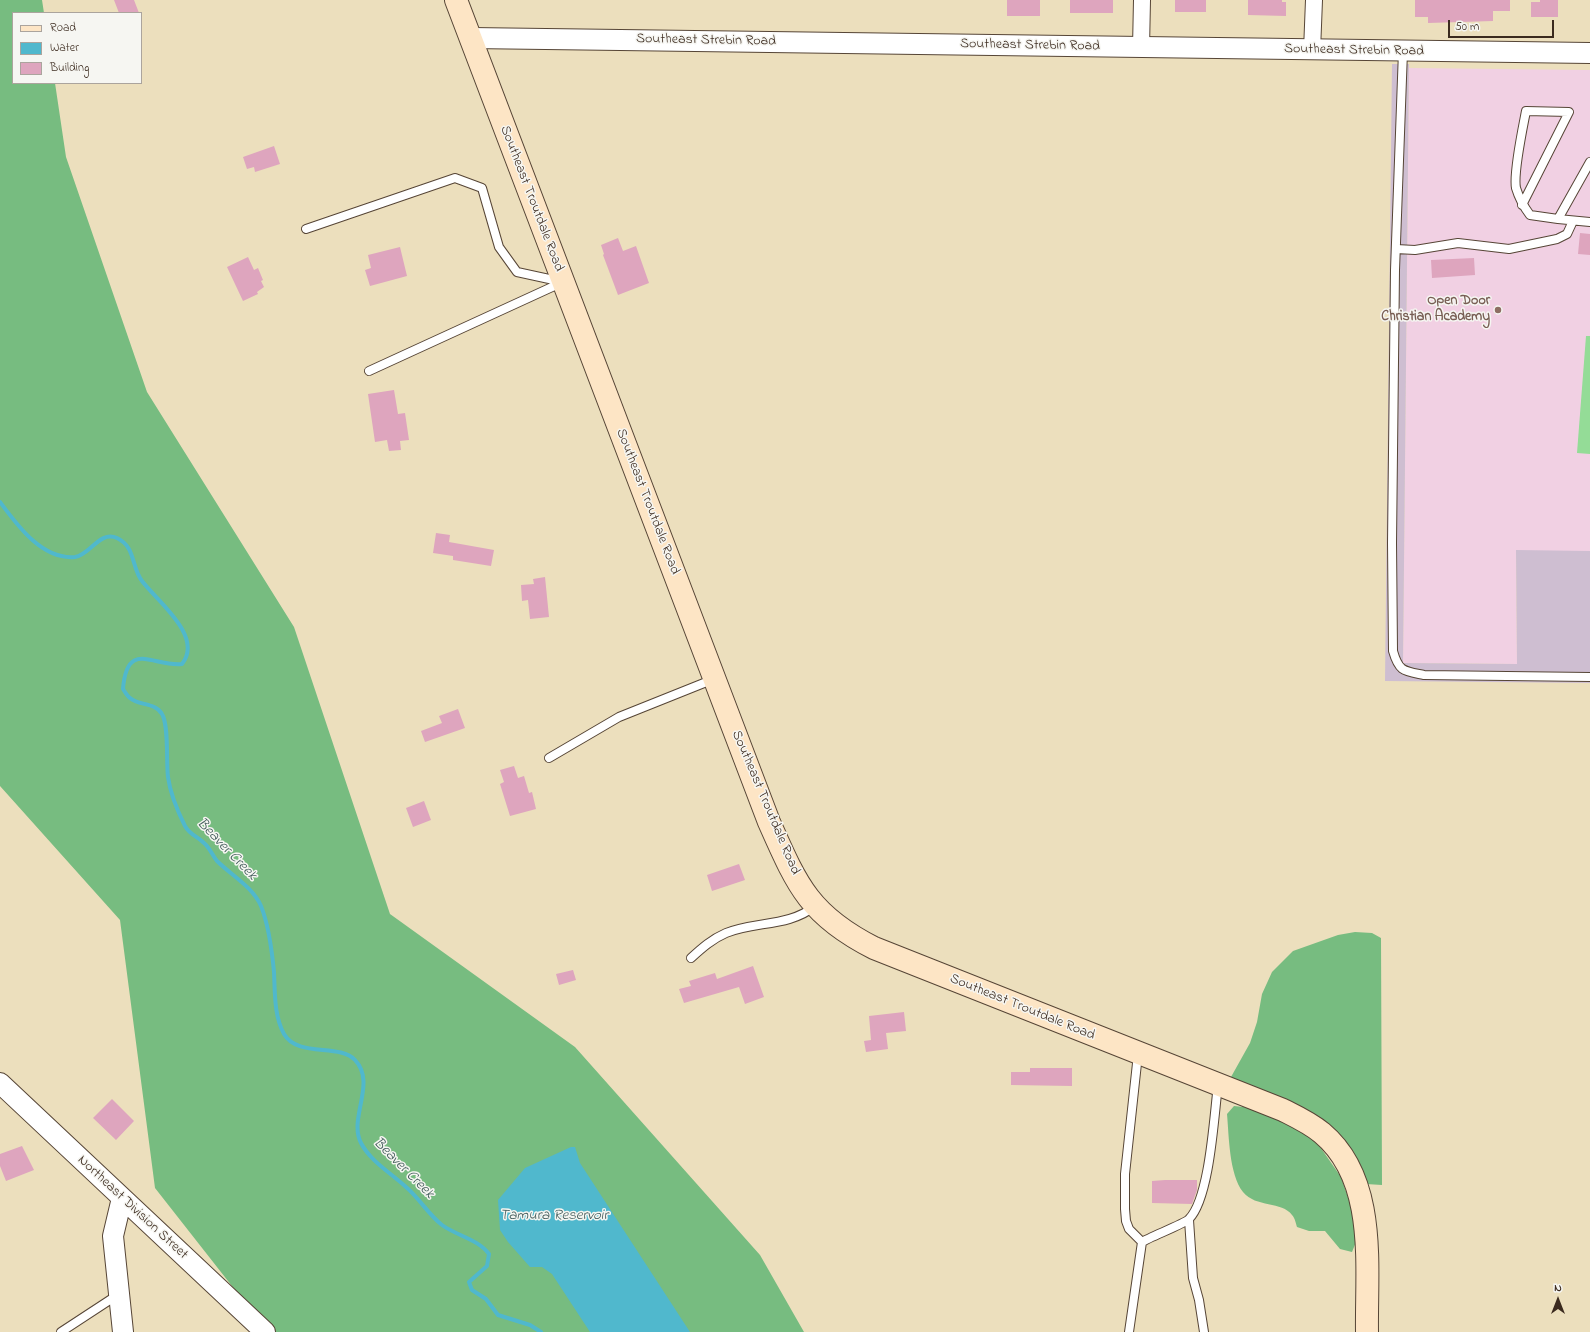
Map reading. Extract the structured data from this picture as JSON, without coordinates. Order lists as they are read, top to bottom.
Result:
{
  "streets": {
    "main road": ["Southeast Troutdale Road"],
    "street": ["Southeast Strebin Road", "Northeast Division Street"]
  },
  "crossings": [
    ["Southeast Strebin Road", "Southeast Troutdale Road"]
  ],
  "water": ["Beaver Creek", "Tamura Reservoir"],
  "places": ["Open Door Christian Academy"],
  "legend": ["Road", "Water", "Building"],
  "scale_bar": "50 m",
  "north": "top"
}
